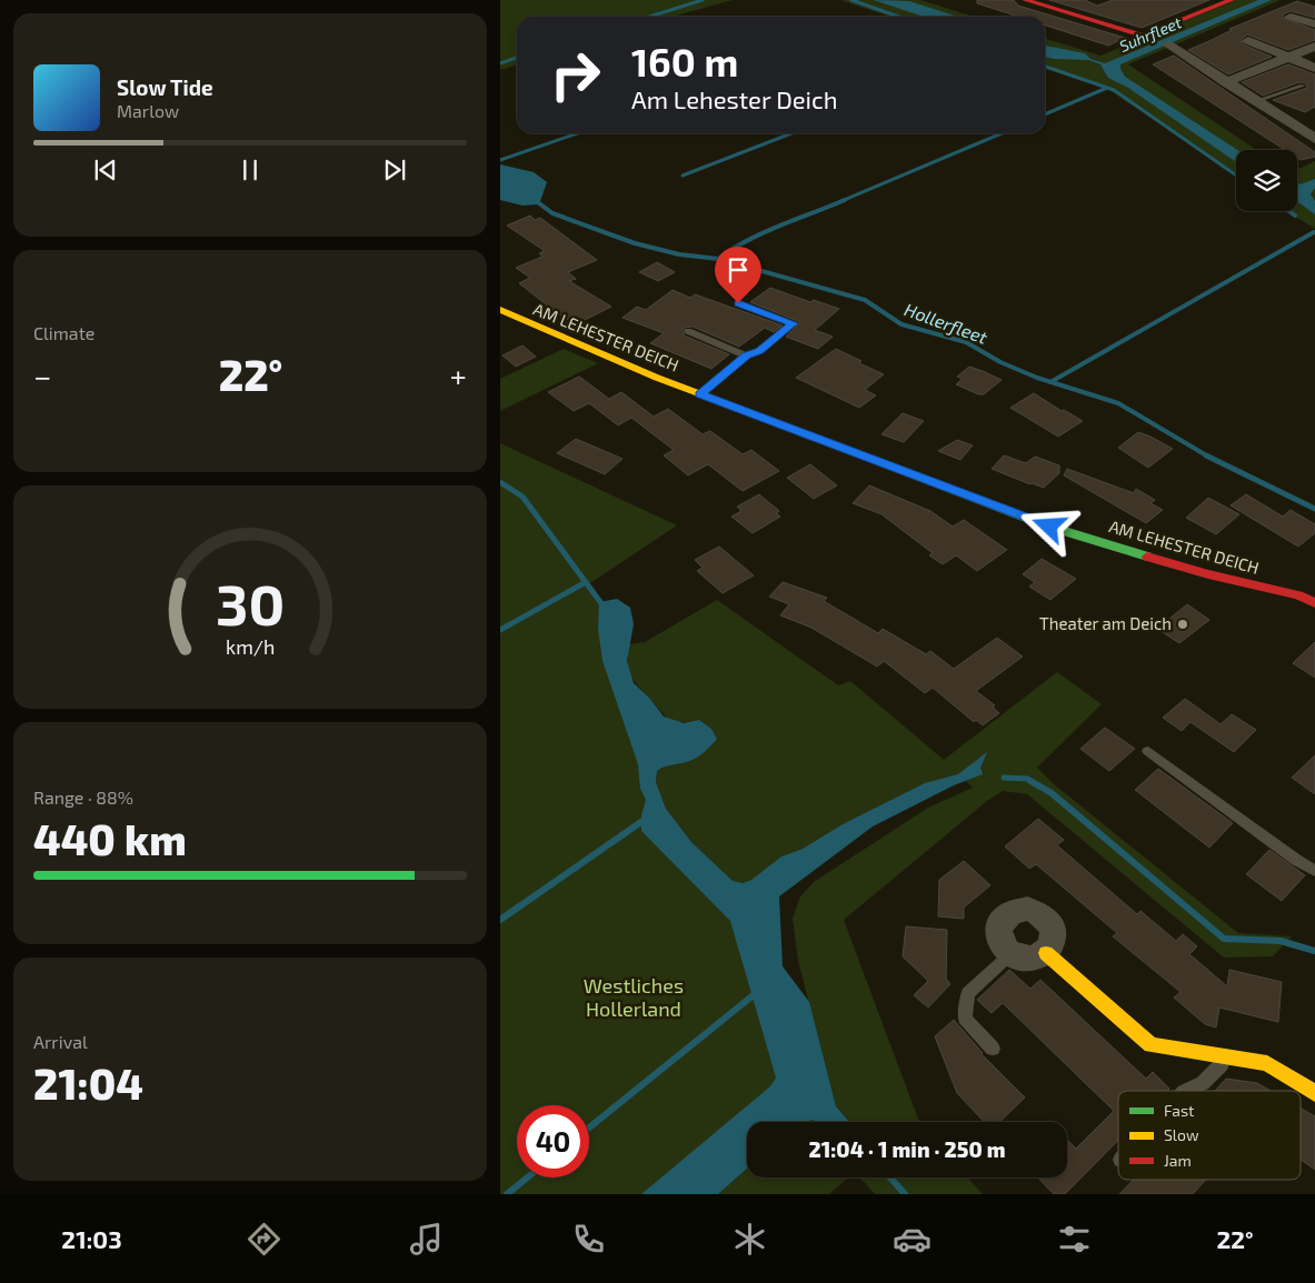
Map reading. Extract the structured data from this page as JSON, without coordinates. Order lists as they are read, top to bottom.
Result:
{
  "streets": {
    "street": ["AM LEHESTER DEICH"]
  },
  "water": ["Suhrfleet", "Hollerfleet"],
  "parks": ["Westliches Hollerland"],
  "places": ["Theater am Deich"],
  "legend": ["Fast", "Slow", "Jam"],
  "page": {
    "turn": ["160 m", "Am Lehester Deich"],
    "song": ["Slow Tide", "Marlow"],
    "tile": [
      "Climate",
      ["Range · 88%", "440 km"],
      ["Arrival", "21:04"]
    ],
    "heat": ["−", "22°", "+"],
    "limit": "40",
    "trip": "21:04 · 1 min · 250 m",
    "tabs": ["21:03", "22°"],
    "gauge": ["30", "km/h"]
  }
}
